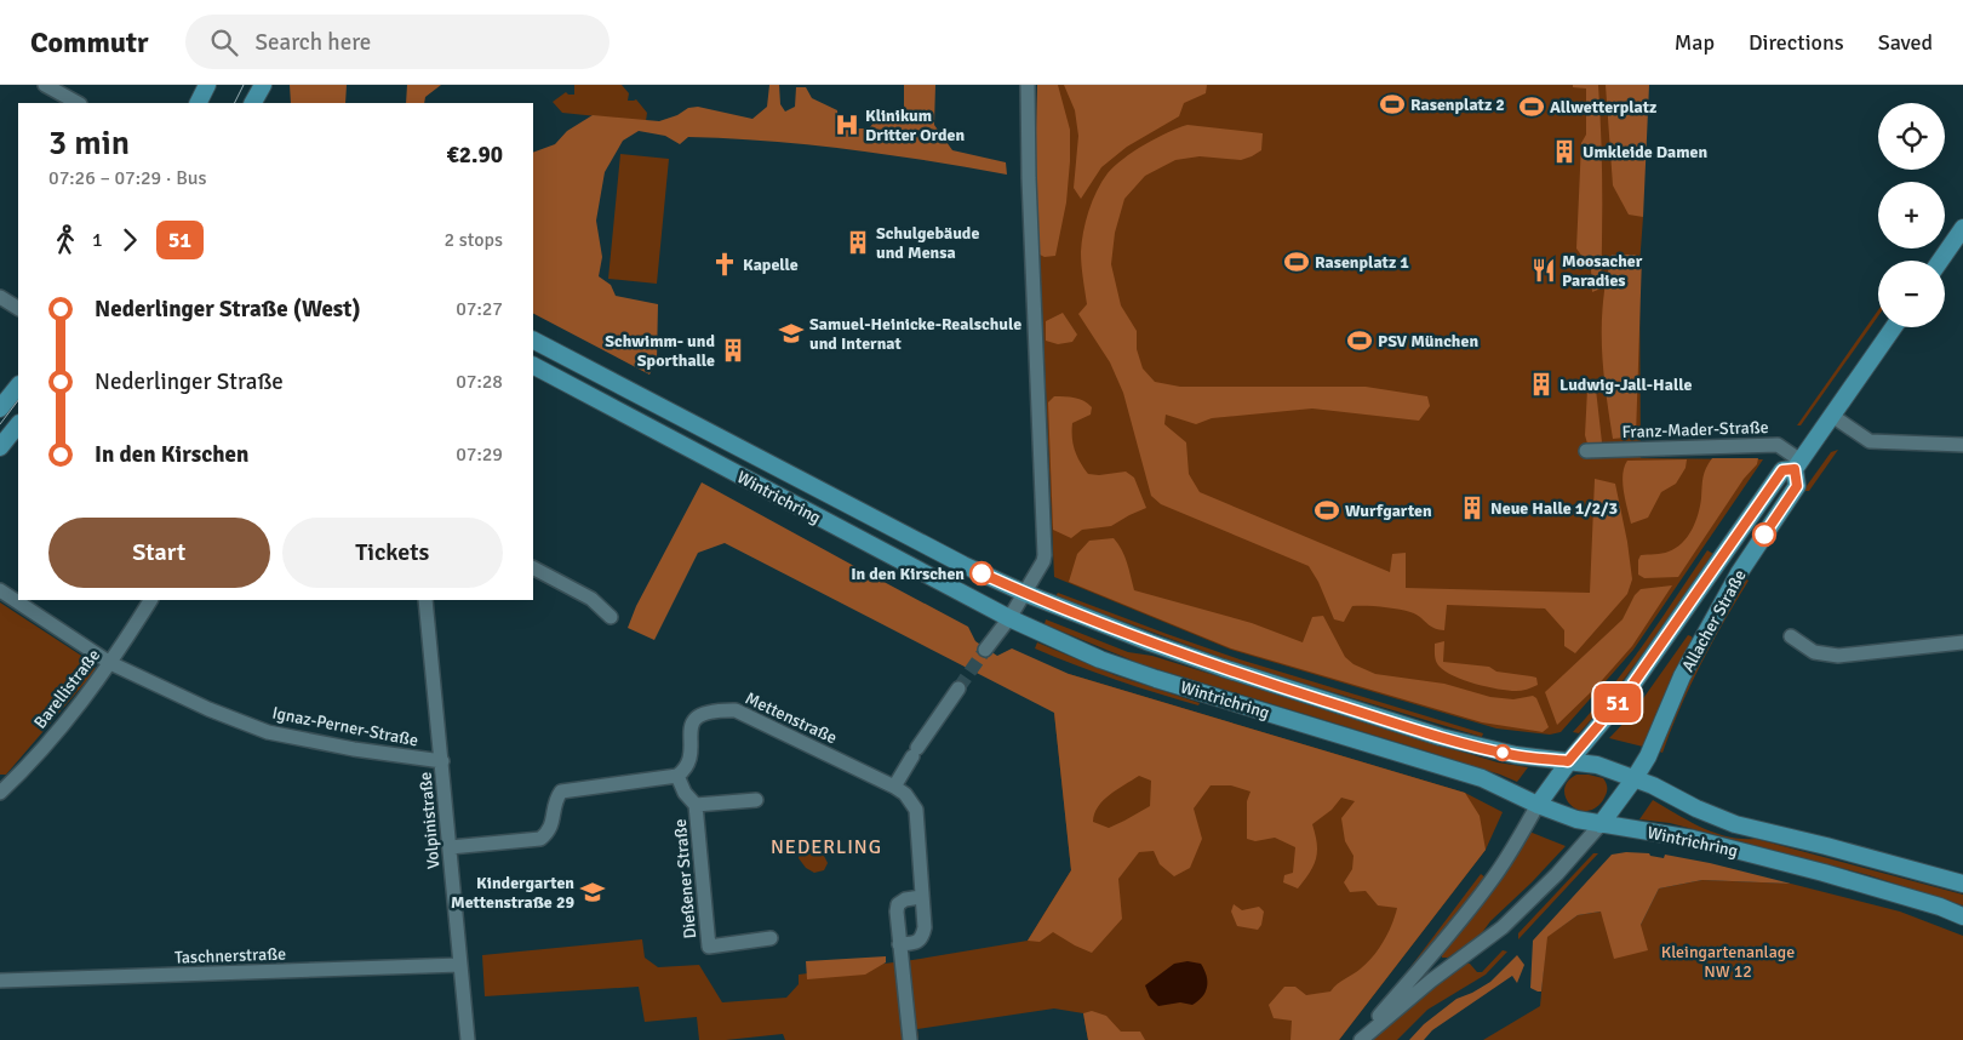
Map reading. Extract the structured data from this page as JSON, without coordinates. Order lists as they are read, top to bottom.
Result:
{
  "streets": {
    "main road": ["Wintrichring", "Allacher Straße"],
    "street": [
      "Franz-Mader-Straße",
      "Barellistraße",
      "Mettenstraße",
      "Ignaz-Perner-Straße",
      "Volpinistraße",
      "Dießener Straße",
      "Taschnerstraße"
    ]
  },
  "crossings": [
    ["Franz-Mader-Straße", "Allacher Straße"],
    ["Wintrichring", "Allacher Straße"],
    ["Barellistraße", "Ignaz-Perner-Straße"],
    ["Mettenstraße", "Dießener Straße"],
    ["Ignaz-Perner-Straße", "Volpinistraße"],
    ["Volpinistraße", "Taschnerstraße"]
  ],
  "districts": ["NEDERLING"],
  "parks": ["Kleingartenanlage NW 12"],
  "places": {
    "sports": [
      "Rasenplatz 2",
      "Allwetterplatz",
      "Rasenplatz 1",
      "PSV München",
      "Wurfgarten"
    ],
    "hospital": ["Klinikum Dritter Orden"],
    "building": [
      "Umkleide Damen",
      "Schulgebäude und Mensa",
      "Schwimm- und Sporthalle",
      "Ludwig-Jall-Halle",
      "Neue Halle 1/2/3"
    ],
    "church": ["Kapelle"],
    "restaurant": ["Moosacher Paradies"],
    "school or university": ["Samuel-Heinicke-Realschule und Internat", "Kindergarten Mettenstraße 29"],
    "other": ["In den Kirschen"]
  },
  "lines": ["bus line 51"],
  "page": {
    "header": "Commutr",
    "search": "Search here",
    "nav": ["Map", "Directions", "Saved"],
    "on_map": "51",
    "map_buttons": ["+", "−"],
    "heading": ["3 min", "07:26 – 07:29 · Bus", "€2.90"],
    "legs": ["1", "51", "2 stops"],
    "list": [
      {
        "name": "Nederlinger Straße (West)",
        "value": "07:27"
      },
      {
        "name": "Nederlinger Straße",
        "value": "07:28"
      },
      {
        "name": "In den Kirschen",
        "value": "07:29"
      }
    ],
    "buttons": ["Start", "Tickets"]
  }
}
